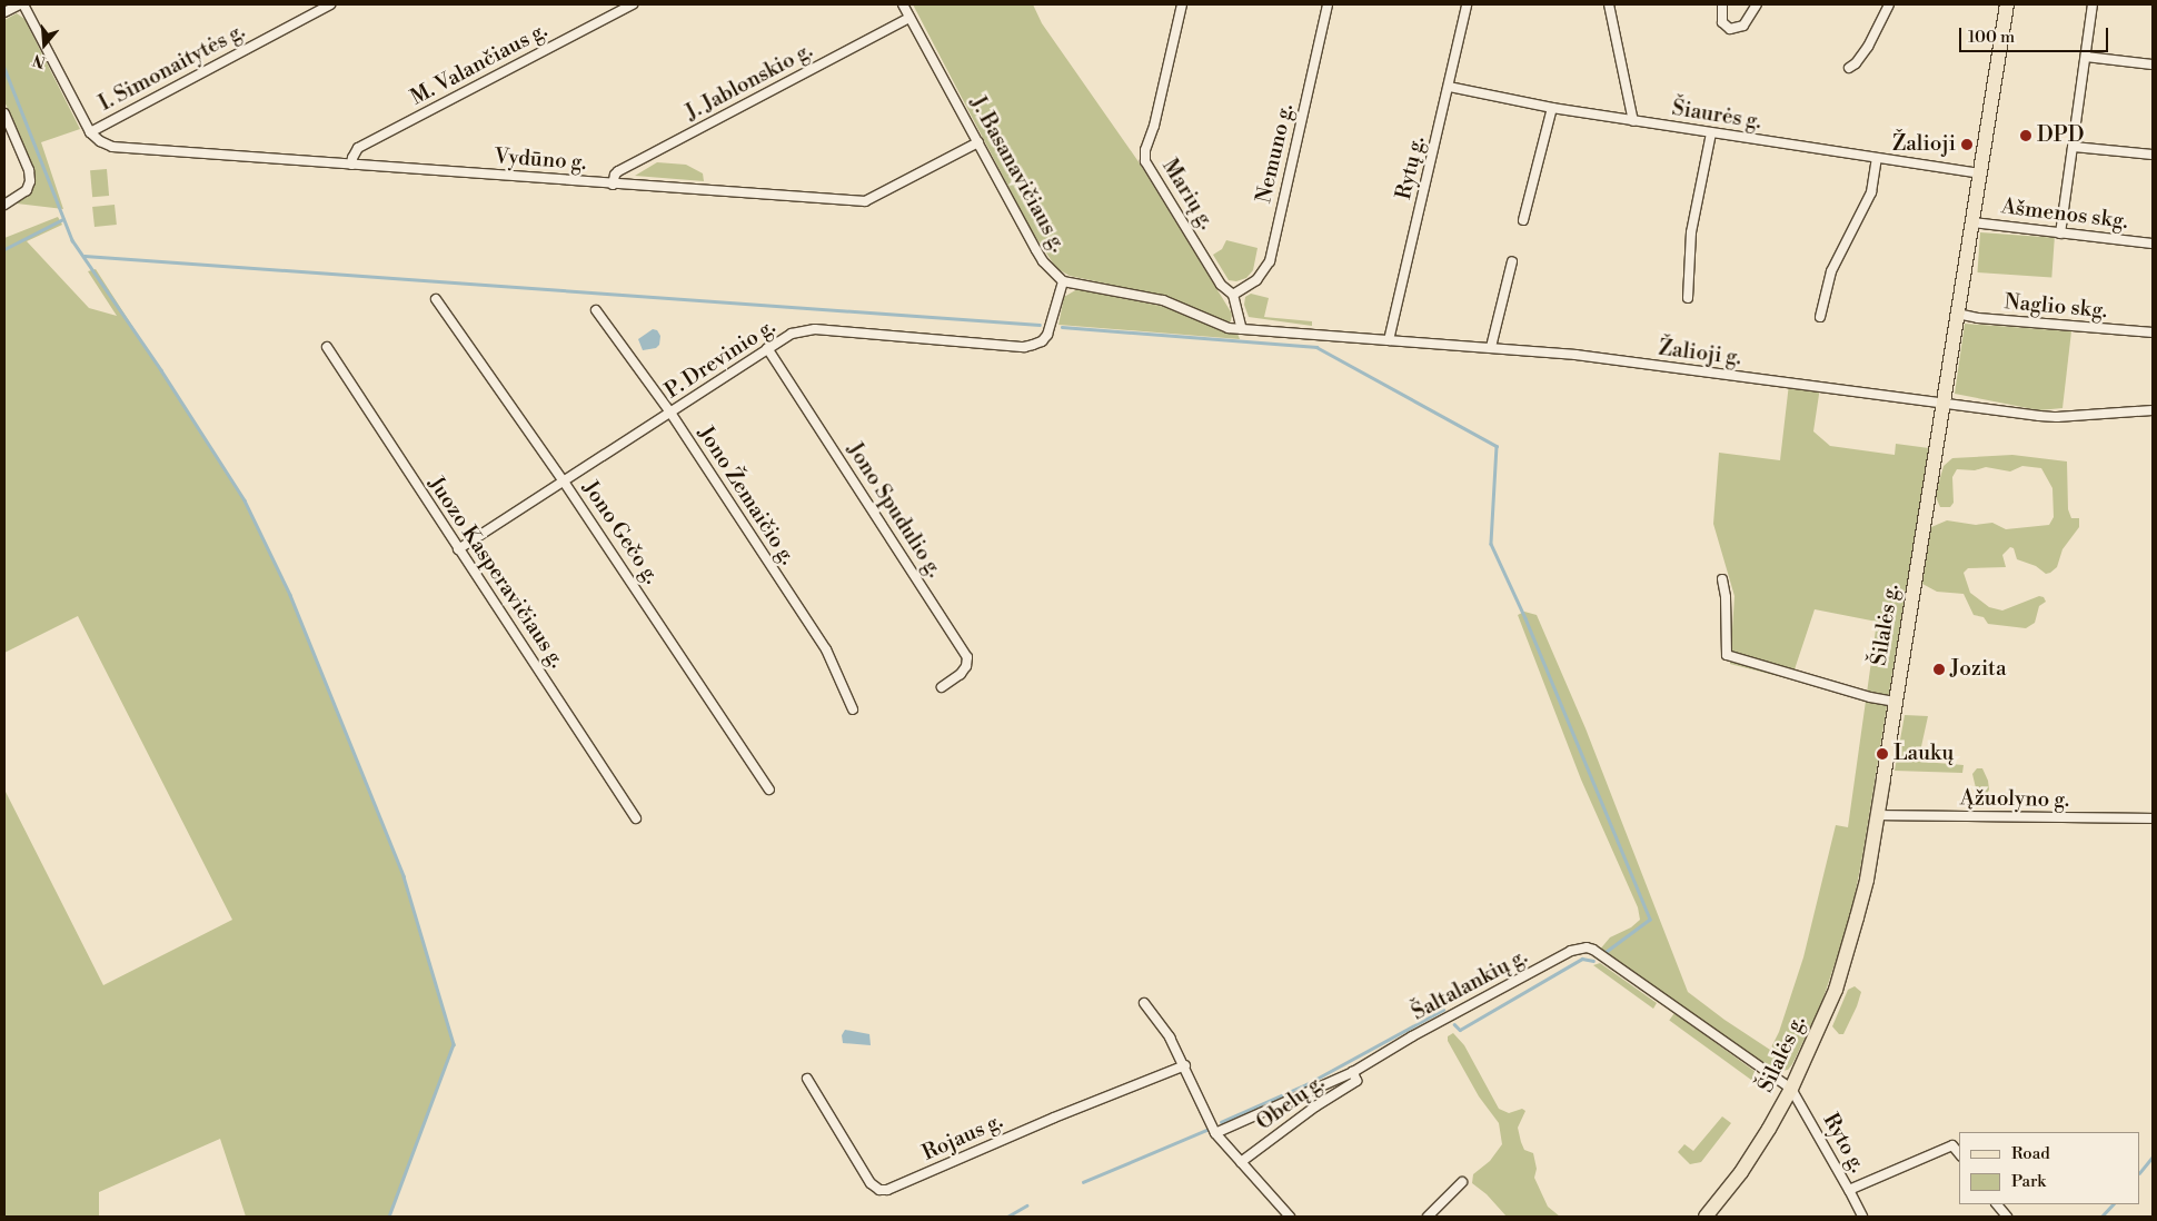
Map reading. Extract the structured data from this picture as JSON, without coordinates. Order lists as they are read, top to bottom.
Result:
{
  "streets": {
    "main road": ["Šilalės g."],
    "street": [
      "M. Valančiaus g.",
      "I. Simonaitytės g.",
      "J. Jablonskio g.",
      "Šiaurės g.",
      "Nemuno g.",
      "Vydūno g.",
      "Rytų g.",
      "J. Basanavičiaus g.",
      "Marių g.",
      "Ašmenos skg.",
      "Naglio skg.",
      "Žalioji g.",
      "P. Drevinio g.",
      "Jono Žemaičio g.",
      "Jono Spudulio g.",
      "Jono Gečo g.",
      "Juozo Kasperavičiaus g.",
      "Ąžuolyno g.",
      "Šaltalankių g.",
      "Obelų g.",
      "Rojaus g.",
      "Ryto g."
    ]
  },
  "crossings": [
    ["M. Valančiaus g.", "Vydūno g."],
    ["I. Simonaitytės g.", "Vydūno g."],
    ["J. Jablonskio g.", "Vydūno g."],
    ["J. Jablonskio g.", "J. Basanavičiaus g."],
    ["Šiaurės g.", "Rytų g."],
    ["Šiaurės g.", "Šilalės g."],
    ["Nemuno g.", "Marių g."],
    ["Vydūno g.", "J. Basanavičiaus g."],
    ["Rytų g.", "Žalioji g."],
    ["J. Basanavičiaus g.", "Marių g."],
    ["J. Basanavičiaus g.", "Žalioji g."],
    ["J. Basanavičiaus g.", "P. Drevinio g."],
    ["Marių g.", "Žalioji g."],
    ["Ašmenos skg.", "Šilalės g."],
    ["Naglio skg.", "Šilalės g."],
    ["Žalioji g.", "Šilalės g."],
    ["P. Drevinio g.", "Jono Žemaičio g."],
    ["P. Drevinio g.", "Jono Spudulio g."],
    ["P. Drevinio g.", "Jono Gečo g."],
    ["P. Drevinio g.", "Juozo Kasperavičiaus g."],
    ["Šilalės g.", "Ąžuolyno g."],
    ["Šilalės g.", "Šaltalankių g."],
    ["Šilalės g.", "Ryto g."],
    ["Šaltalankių g.", "Obelų g."],
    ["Šaltalankių g.", "Ryto g."]
  ],
  "places": [
    "DPD",
    "Žalioji",
    "Jozita",
    "Laukų"
  ],
  "legend": ["Road", "Park"],
  "scale_bar": "100 m",
  "north": "bottom"
}
